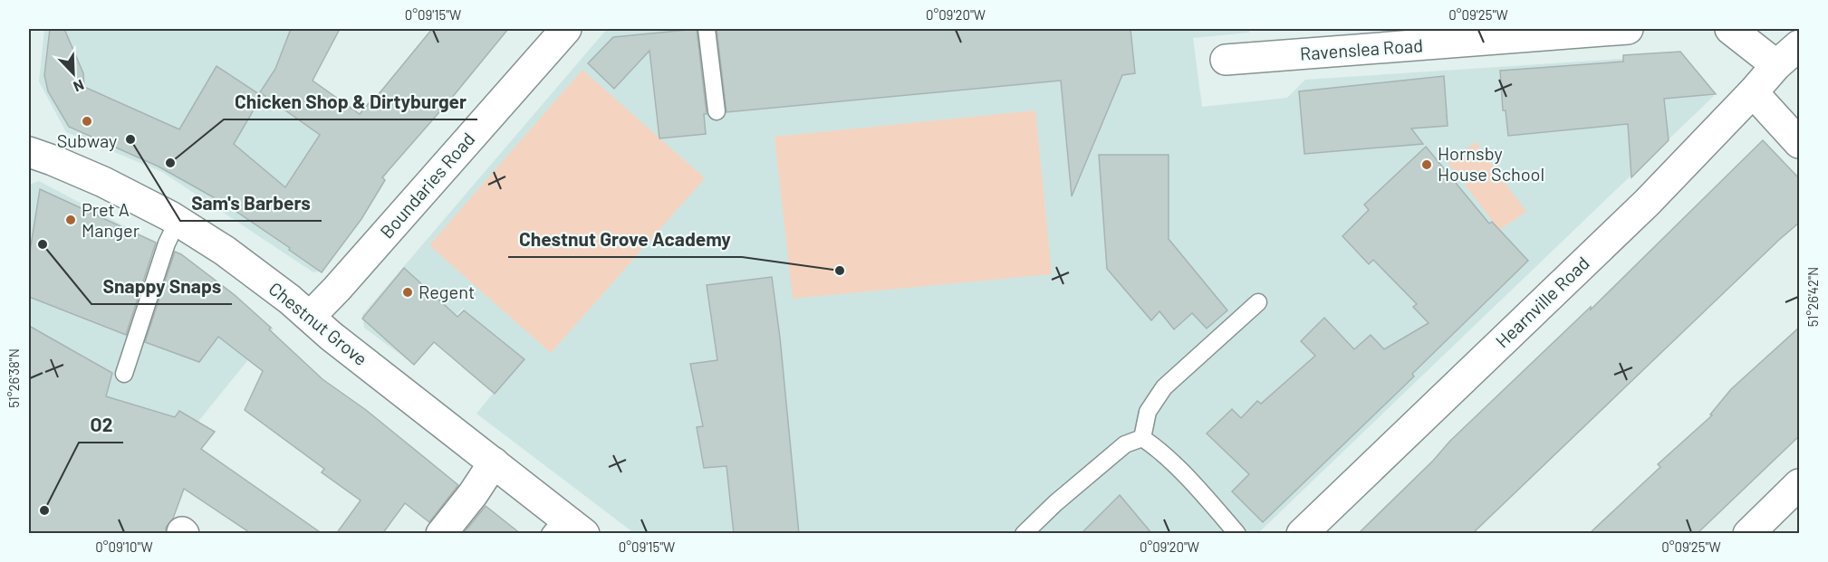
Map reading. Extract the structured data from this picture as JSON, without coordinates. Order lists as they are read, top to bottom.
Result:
{
  "streets": {
    "street": [
      "Ravenslea Road",
      "Boundaries Road",
      "Hearnville Road",
      "Chestnut Grove"
    ]
  },
  "crossings": [
    ["Boundaries Road", "Chestnut Grove"]
  ],
  "places": [
    "Subway",
    "Sam's Barbers",
    "Chicken Shop & Dirtyburger",
    "Hornsby House School",
    "Pret A Manger",
    "Snappy Snaps",
    "Chestnut Grove Academy",
    "Regent",
    "O2"
  ],
  "north": "bottom right",
  "coordinates": [
    "0°09'15\"W",
    "0°09'20\"W",
    "0°09'25\"W",
    "51°26'42\"N",
    "51°26'38\"N",
    "0°09'10\"W"
  ]
}
